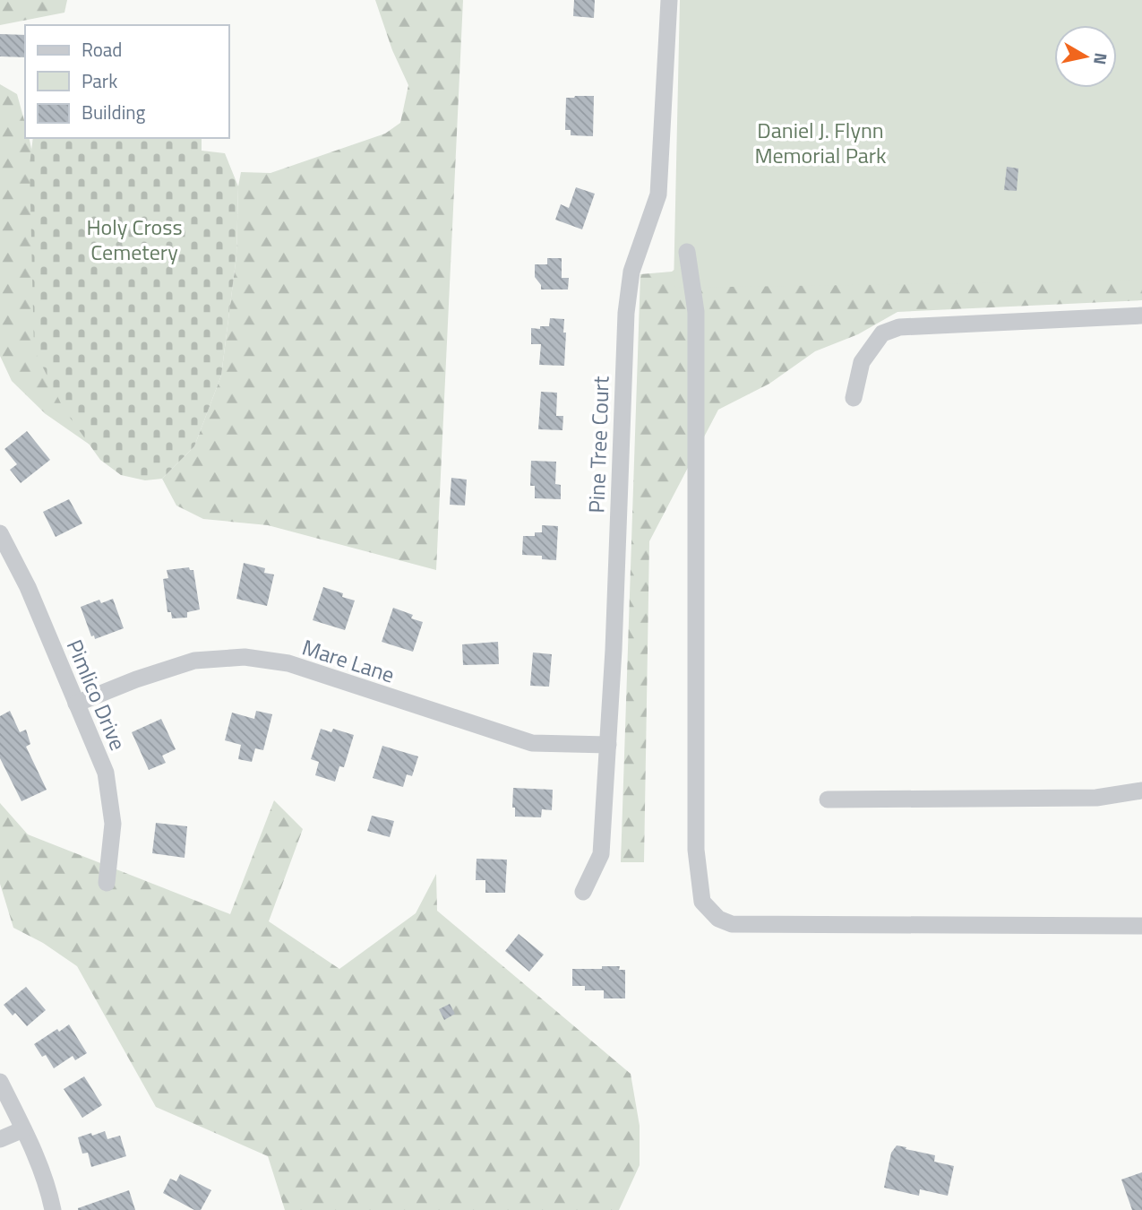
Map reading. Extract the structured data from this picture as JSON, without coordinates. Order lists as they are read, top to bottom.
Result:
{
  "streets": {
    "street": ["Pine Tree Court", "Mare Lane", "Pimlico Drive"]
  },
  "crossings": [
    ["Pine Tree Court", "Mare Lane"],
    ["Mare Lane", "Pimlico Drive"]
  ],
  "parks": ["Daniel J. Flynn Memorial Park", "Holy Cross Cemetery"],
  "legend": ["Road", "Park", "Building"],
  "north": "right"
}
